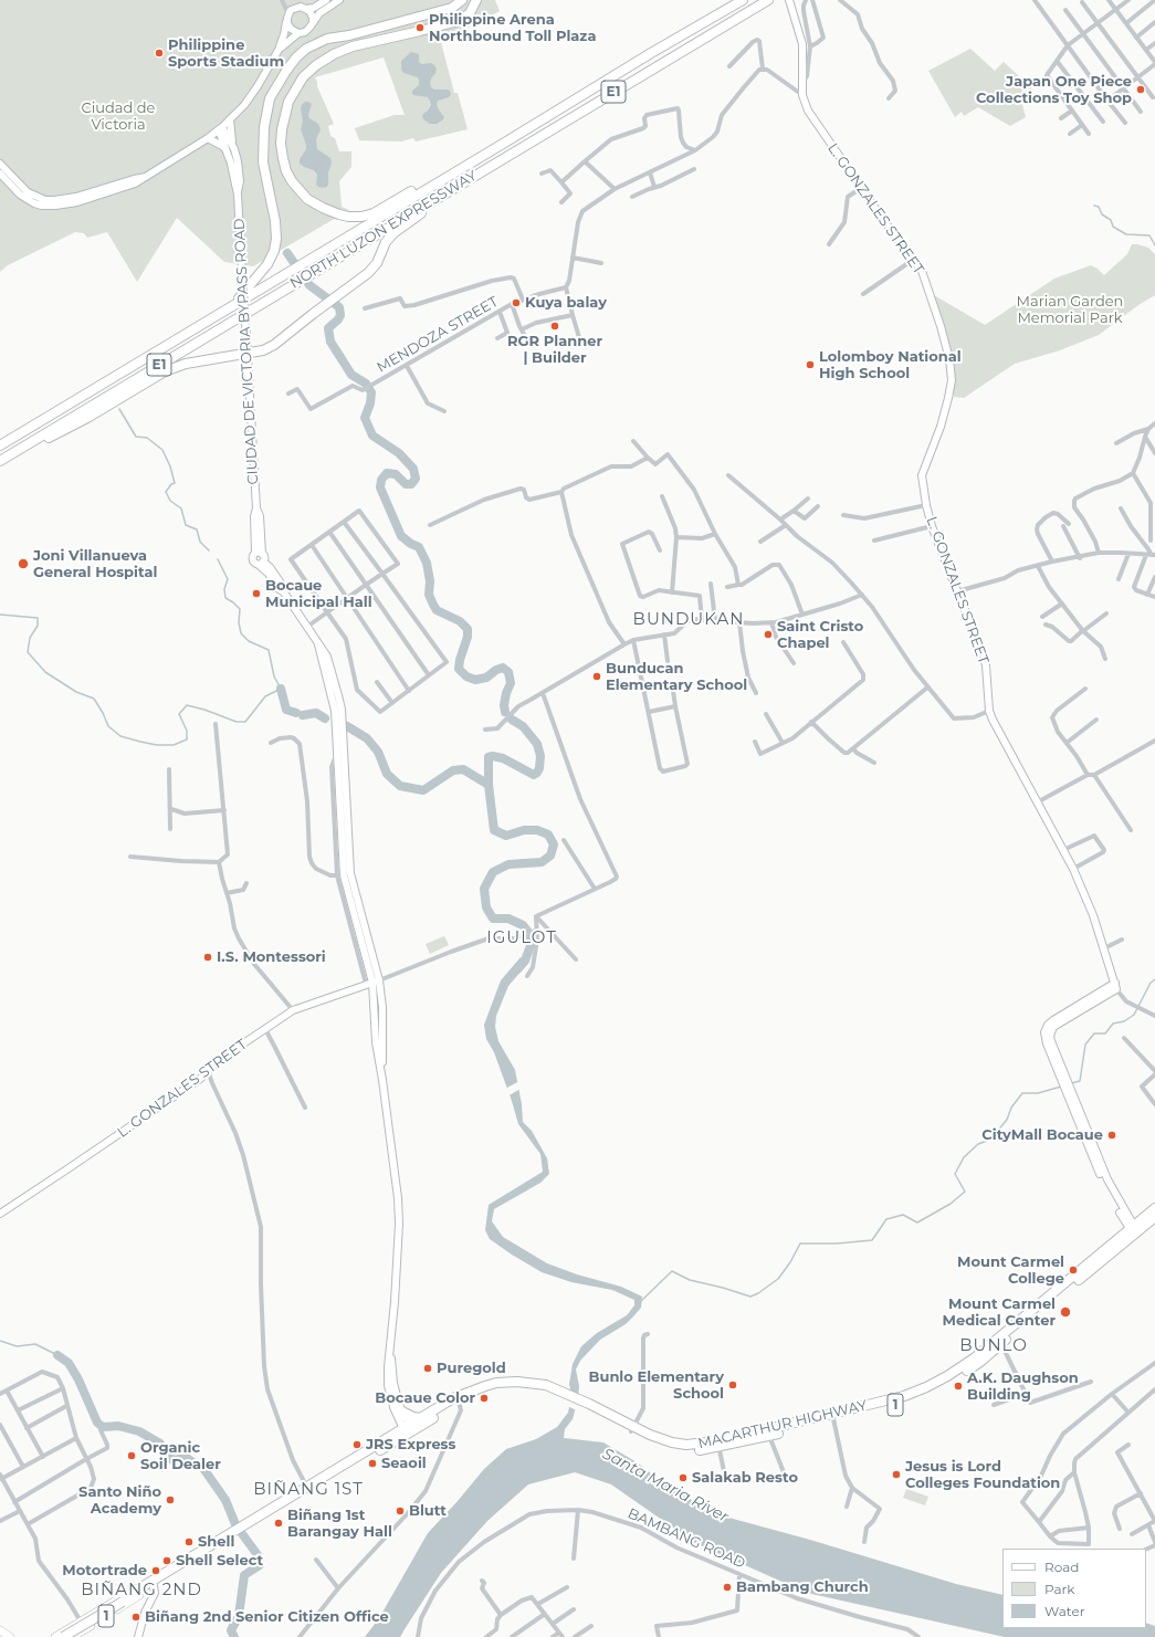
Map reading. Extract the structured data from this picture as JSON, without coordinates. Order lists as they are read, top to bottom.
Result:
{
  "streets": {
    "highway": [
      "E1",
      "NORTH LUZON EXPRESSWAY",
      "1",
      "MACARTHUR HIGHWAY"
    ],
    "main road": ["L. GONZALES STREET", "CIUDAD DE VICTORIA BYPASS ROAD"],
    "street": ["MENDOZA STREET", "BAMBANG ROAD"]
  },
  "crossings": [
    ["1", "MACARTHUR HIGHWAY"]
  ],
  "districts": [
    "BUNDUKAN",
    "IGULOT",
    "BUNLO",
    "BIÑANG 1ST",
    "BIÑANG 2ND"
  ],
  "water": ["Santa Maria River"],
  "parks": ["Ciudad de Victoria", "Marian Garden Memorial Park"],
  "places": [
    "Philippine Arena Northbound Toll Plaza",
    "Philippine Sports Stadium",
    "Japan One Piece Collections Toy Shop",
    "Kuya balay",
    "RGR Planner | Builder",
    "Lolomboy National High School",
    "Joni Villanueva General Hospital",
    "Bocaue Municipal Hall",
    "Saint Cristo Chapel",
    "Bunducan Elementary School",
    "I.S. Montessori",
    "CityMall Bocaue",
    "Mount Carmel College",
    "Mount Carmel Medical Center",
    "Puregold",
    "Bunlo Elementary School",
    "A.K. Daughson Building",
    "Bocaue Color",
    "JRS Express",
    "Organic Soil Dealer",
    "Seaoil",
    "Jesus is Lord Colleges Foundation",
    "Salakab Resto",
    "Santo Niño Academy",
    "Blutt",
    "Biñang 1st Barangay Hall",
    "Shell",
    "Shell Select",
    "Motortrade",
    "Bambang Church",
    "Biñang 2nd Senior Citizen Office"
  ],
  "legend": ["Road", "Park", "Water"]
}
